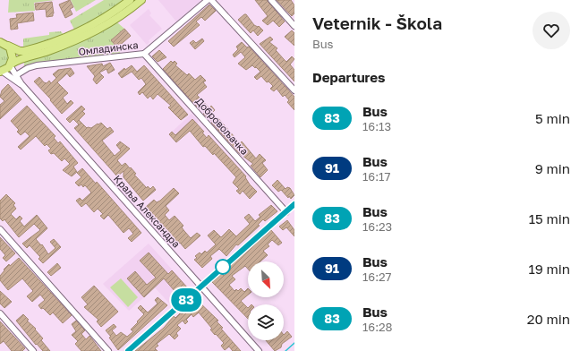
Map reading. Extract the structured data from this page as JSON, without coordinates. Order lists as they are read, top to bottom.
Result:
{
  "streets": {
    "street": ["Омладинска", "Добровољачка", "Краља Александра"]
  },
  "crossings": [
    ["Омладинска", "Добровољачка"]
  ],
  "lines": ["bus line 83"],
  "north": "bottom right",
  "page": {
    "on_map": "83",
    "heading": [
      ["Veternik - Škola", "Bus"],
      "Departures"
    ],
    "list": [
      {
        "mark": "83",
        "name": "Bus",
        "note": "16:13",
        "value": "5 min"
      },
      {
        "mark": "91",
        "name": "Bus",
        "note": "16:17",
        "value": "9 min"
      },
      {
        "mark": "83",
        "name": "Bus",
        "note": "16:23",
        "value": "15 min"
      },
      {
        "mark": "91",
        "name": "Bus",
        "note": "16:27",
        "value": "19 min"
      },
      {
        "mark": "83",
        "name": "Bus",
        "note": "16:28",
        "value": "20 min"
      }
    ]
  }
}
